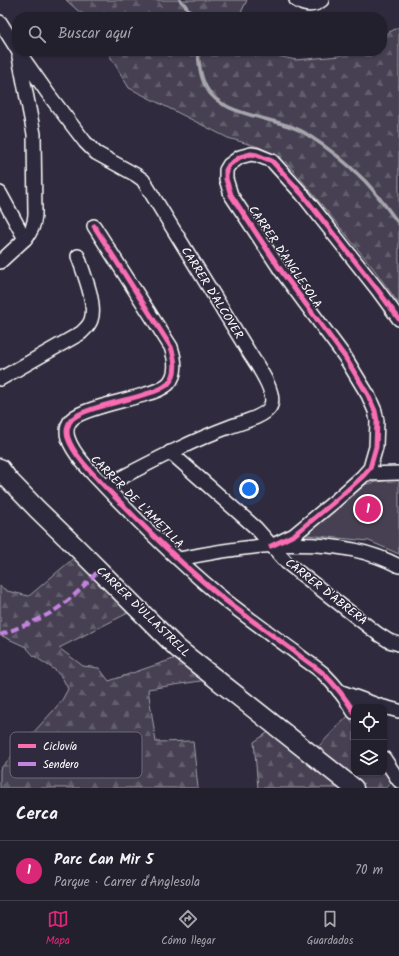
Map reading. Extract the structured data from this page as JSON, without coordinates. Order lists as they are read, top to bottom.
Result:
{
  "streets": {
    "street": [
      "CARRER D'ANGLESOLA",
      "CARRER D'ALCOVER",
      "CARRER DE L'AMETLLA",
      "CARRER D'ABRERA",
      "CARRER D'ULLASTRELL"
    ]
  },
  "crossings": [
    ["CARRER D'ANGLESOLA", "CARRER D'ABRERA"],
    ["CARRER D'ALCOVER", "CARRER DE L'AMETLLA"],
    ["CARRER D'ALCOVER", "CARRER D'ABRERA"]
  ],
  "legend": ["Ciclovía", "Sendero"],
  "page": {
    "search": "Buscar aquí",
    "pins": "1",
    "heading": "Cerca",
    "list": [
      {
        "mark": "1",
        "name": "Parc Can Mir 5",
        "note": "Parque · Carrer d'Anglesola",
        "value": "70 m"
      }
    ],
    "nav": ["Mapa", "Cómo llegar", "Guardados"]
  }
}
